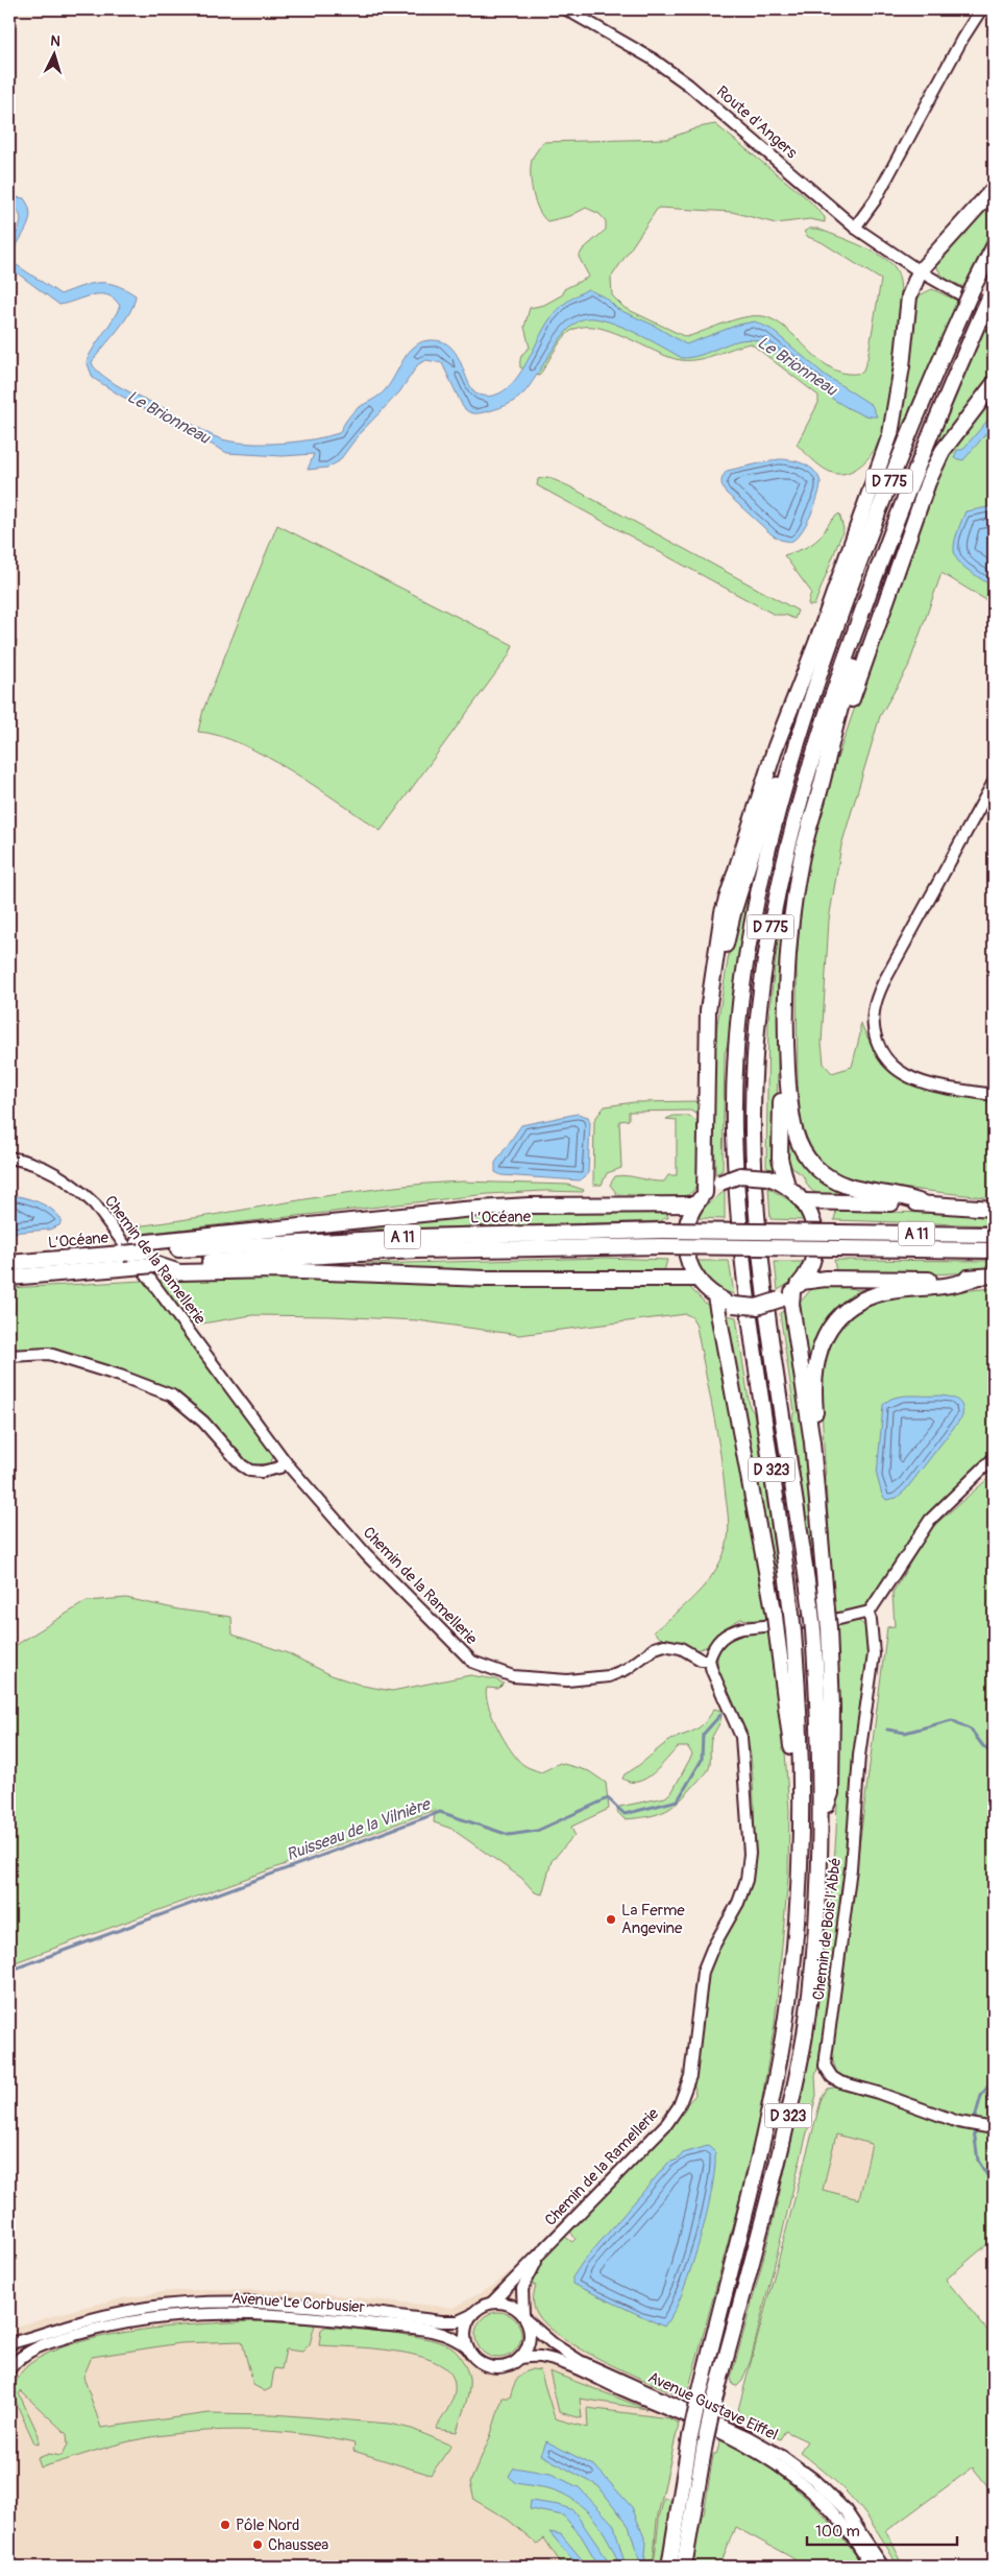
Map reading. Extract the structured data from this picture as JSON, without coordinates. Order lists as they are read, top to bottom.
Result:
{
  "streets": {
    "highway": [
      "D 775",
      "L’Océane",
      "A 11",
      "D 323"
    ],
    "street": [
      "Route d'Angers",
      "Chemin de la Ramellerie",
      "Chemin de Bois l'Abbé",
      "Avenue Le Corbusier",
      "Avenue Gustave Eiffel"
    ]
  },
  "crossings": [
    ["D 775", "D 323"],
    ["Avenue Le Corbusier", "Avenue Gustave Eiffel"]
  ],
  "water": ["Le Brionneau", "Ruisseau de la Vilnière"],
  "places": ["La Ferme Angevine", "Pôle Nord", "Chaussea"],
  "scale_bar": "100 m",
  "north": "top"
}
